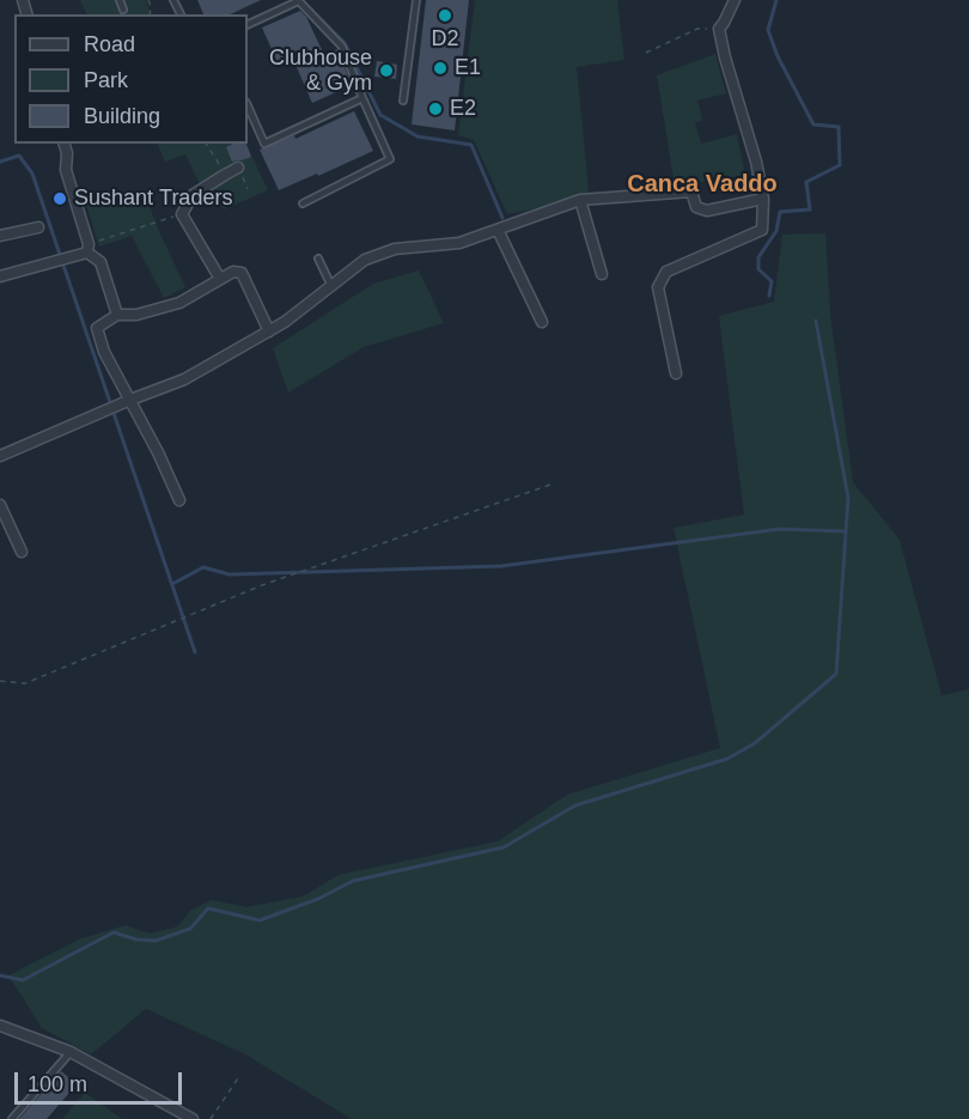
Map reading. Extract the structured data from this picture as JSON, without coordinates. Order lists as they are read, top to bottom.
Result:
{
  "districts": ["Canca Vaddo"],
  "places": [
    "D2",
    "E1",
    "Clubhouse & Gym",
    "E2",
    "Sushant Traders"
  ],
  "legend": ["Road", "Park", "Building"],
  "scale_bar": "100 m"
}
